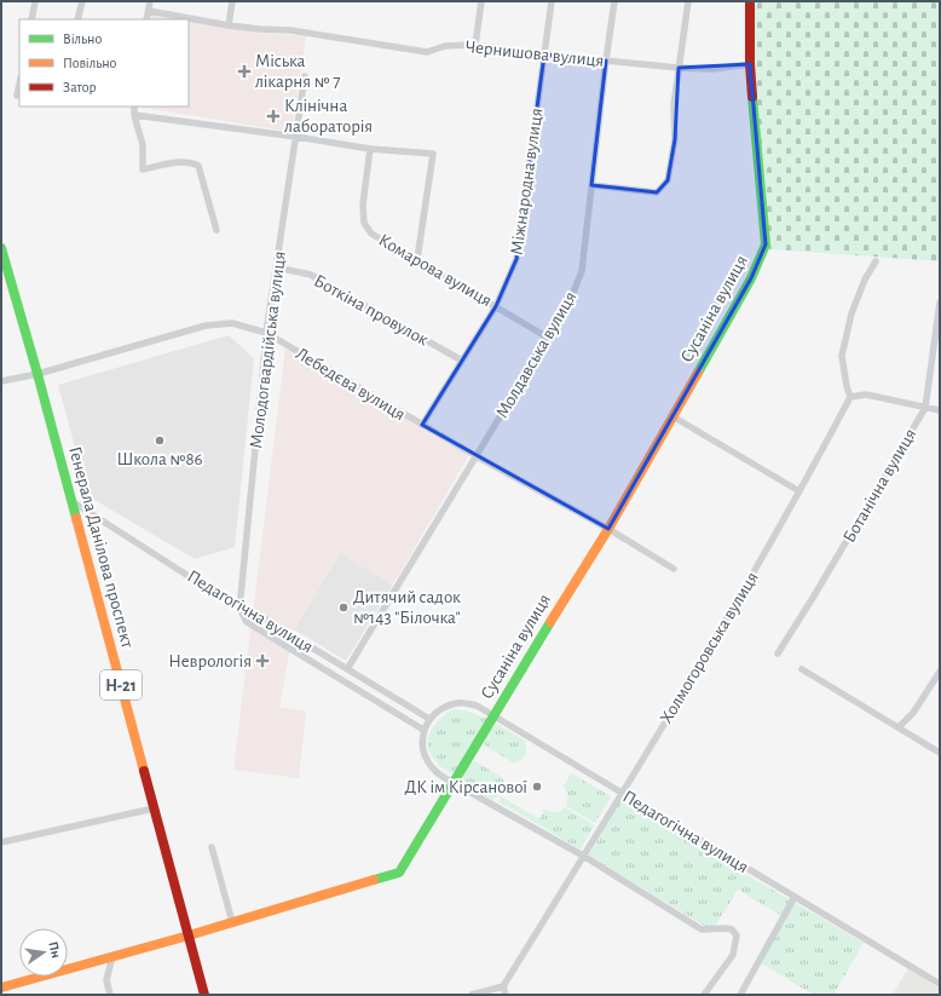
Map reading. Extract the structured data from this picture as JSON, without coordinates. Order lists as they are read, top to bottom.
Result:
{
  "streets": {
    "street": [
      "Чернишова вулиця",
      "Міжнародна вулиця",
      "Комарова вулиця",
      "Сусаніна вулиця",
      "Боткіна провулок",
      "Молодогвардійська вулиця",
      "Молдавська вулиця",
      "Лебедєва вулиця",
      "Ботанічна вулиця",
      "Генерала Данілова проспект",
      "Педагогічна вулиця",
      "Холмогоровська вулиця",
      "Н-21"
    ]
  },
  "crossings": [
    ["Чернишова вулиця", "Міжнародна вулиця"],
    ["Чернишова вулиця", "Сусаніна вулиця"],
    ["Чернишова вулиця", "Молдавська вулиця"],
    ["Міжнародна вулиця", "Комарова вулиця"],
    ["Міжнародна вулиця", "Боткіна провулок"],
    ["Міжнародна вулиця", "Лебедєва вулиця"],
    ["Комарова вулиця", "Молдавська вулиця"],
    ["Сусаніна вулиця", "Лебедєва вулиця"],
    ["Сусаніна вулиця", "Генерала Данілова проспект"],
    ["Сусаніна вулиця", "Педагогічна вулиця"],
    ["Боткіна провулок", "Молодогвардійська вулиця"],
    ["Молодогвардійська вулиця", "Лебедєва вулиця"],
    ["Молодогвардійська вулиця", "Педагогічна вулиця"],
    ["Молдавська вулиця", "Лебедєва вулиця"],
    ["Молдавська вулиця", "Педагогічна вулиця"],
    ["Лебедєва вулиця", "Генерала Данілова проспект"],
    ["Генерала Данілова проспект", "Педагогічна вулиця"],
    ["Педагогічна вулиця", "Холмогоровська вулиця"]
  ],
  "places": {
    "health": ["Міська лікарня № 7", "Клінічна лабораторія", "Неврологія"],
    "other": ["Школа №86", "Дитячий садок №143 \"Білочка\"", "ДК ім Кірсанової"]
  },
  "legend": ["Вільно", "Повільно", "Затор"],
  "north": "right"
}
